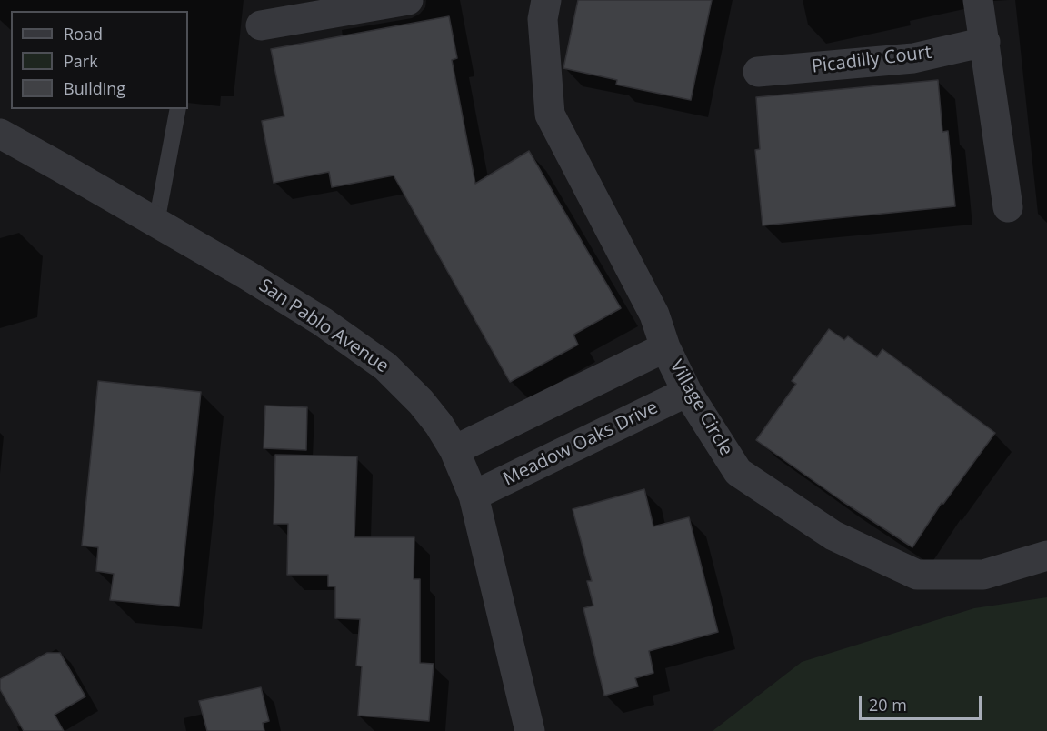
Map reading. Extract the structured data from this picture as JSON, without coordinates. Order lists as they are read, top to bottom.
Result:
{
  "streets": {
    "street": [
      "Picadilly Court",
      "San Pablo Avenue",
      "Village Circle",
      "Meadow Oaks Drive"
    ]
  },
  "crossings": [
    ["San Pablo Avenue", "Meadow Oaks Drive"],
    ["Village Circle", "Meadow Oaks Drive"]
  ],
  "legend": ["Road", "Park", "Building"],
  "scale_bar": "20 m"
}
